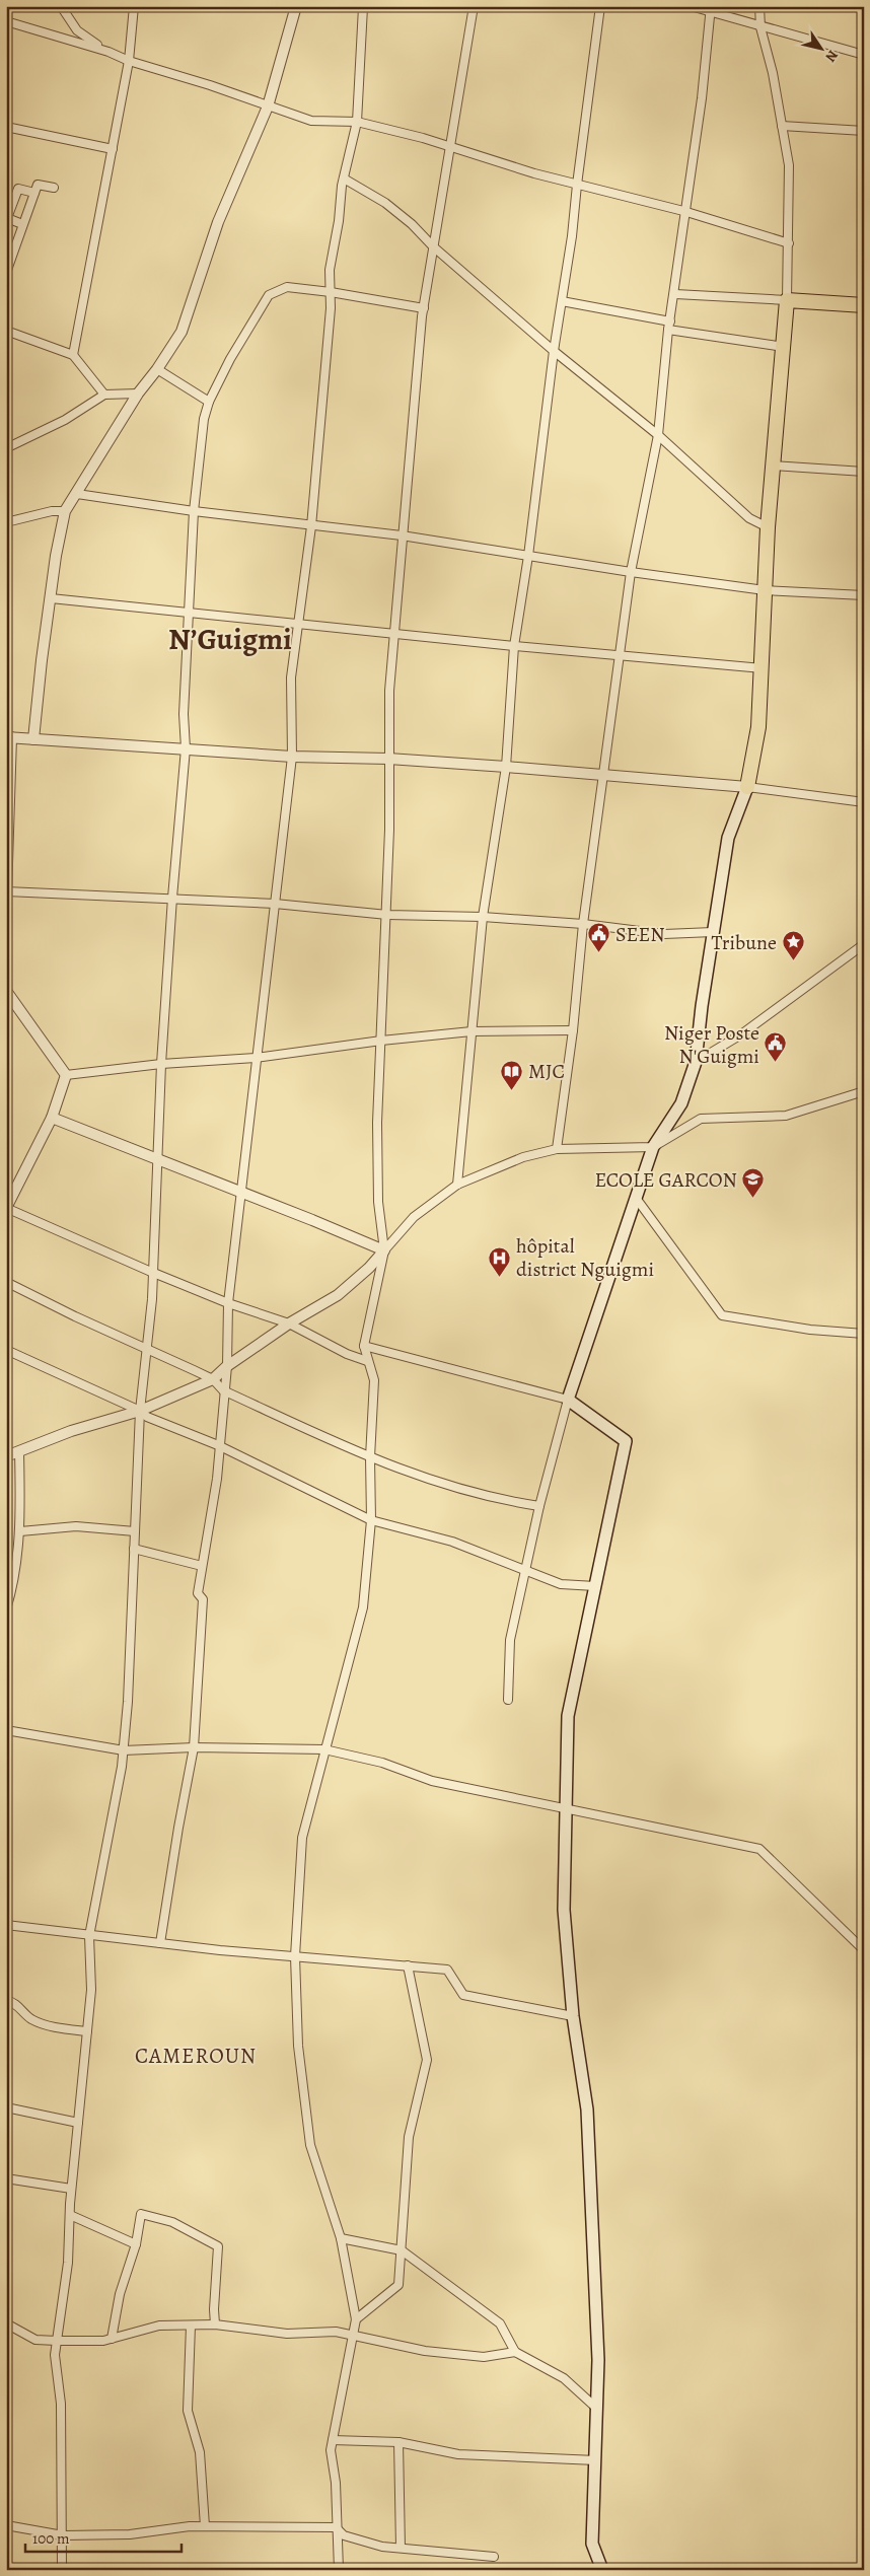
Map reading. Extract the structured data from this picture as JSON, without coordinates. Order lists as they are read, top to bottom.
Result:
{
  "districts": ["N’Guigmi", "CAMEROUN"],
  "places": {
    "public building": ["SEEN", "Niger Poste N'Guigmi"],
    "place": ["Tribune"],
    "library": ["MJC"],
    "school or university": ["ECOLE GARCON"],
    "hospital": ["hôpital district Nguigmi"]
  },
  "scale_bar": "100 m",
  "north": "bottom right"
}
